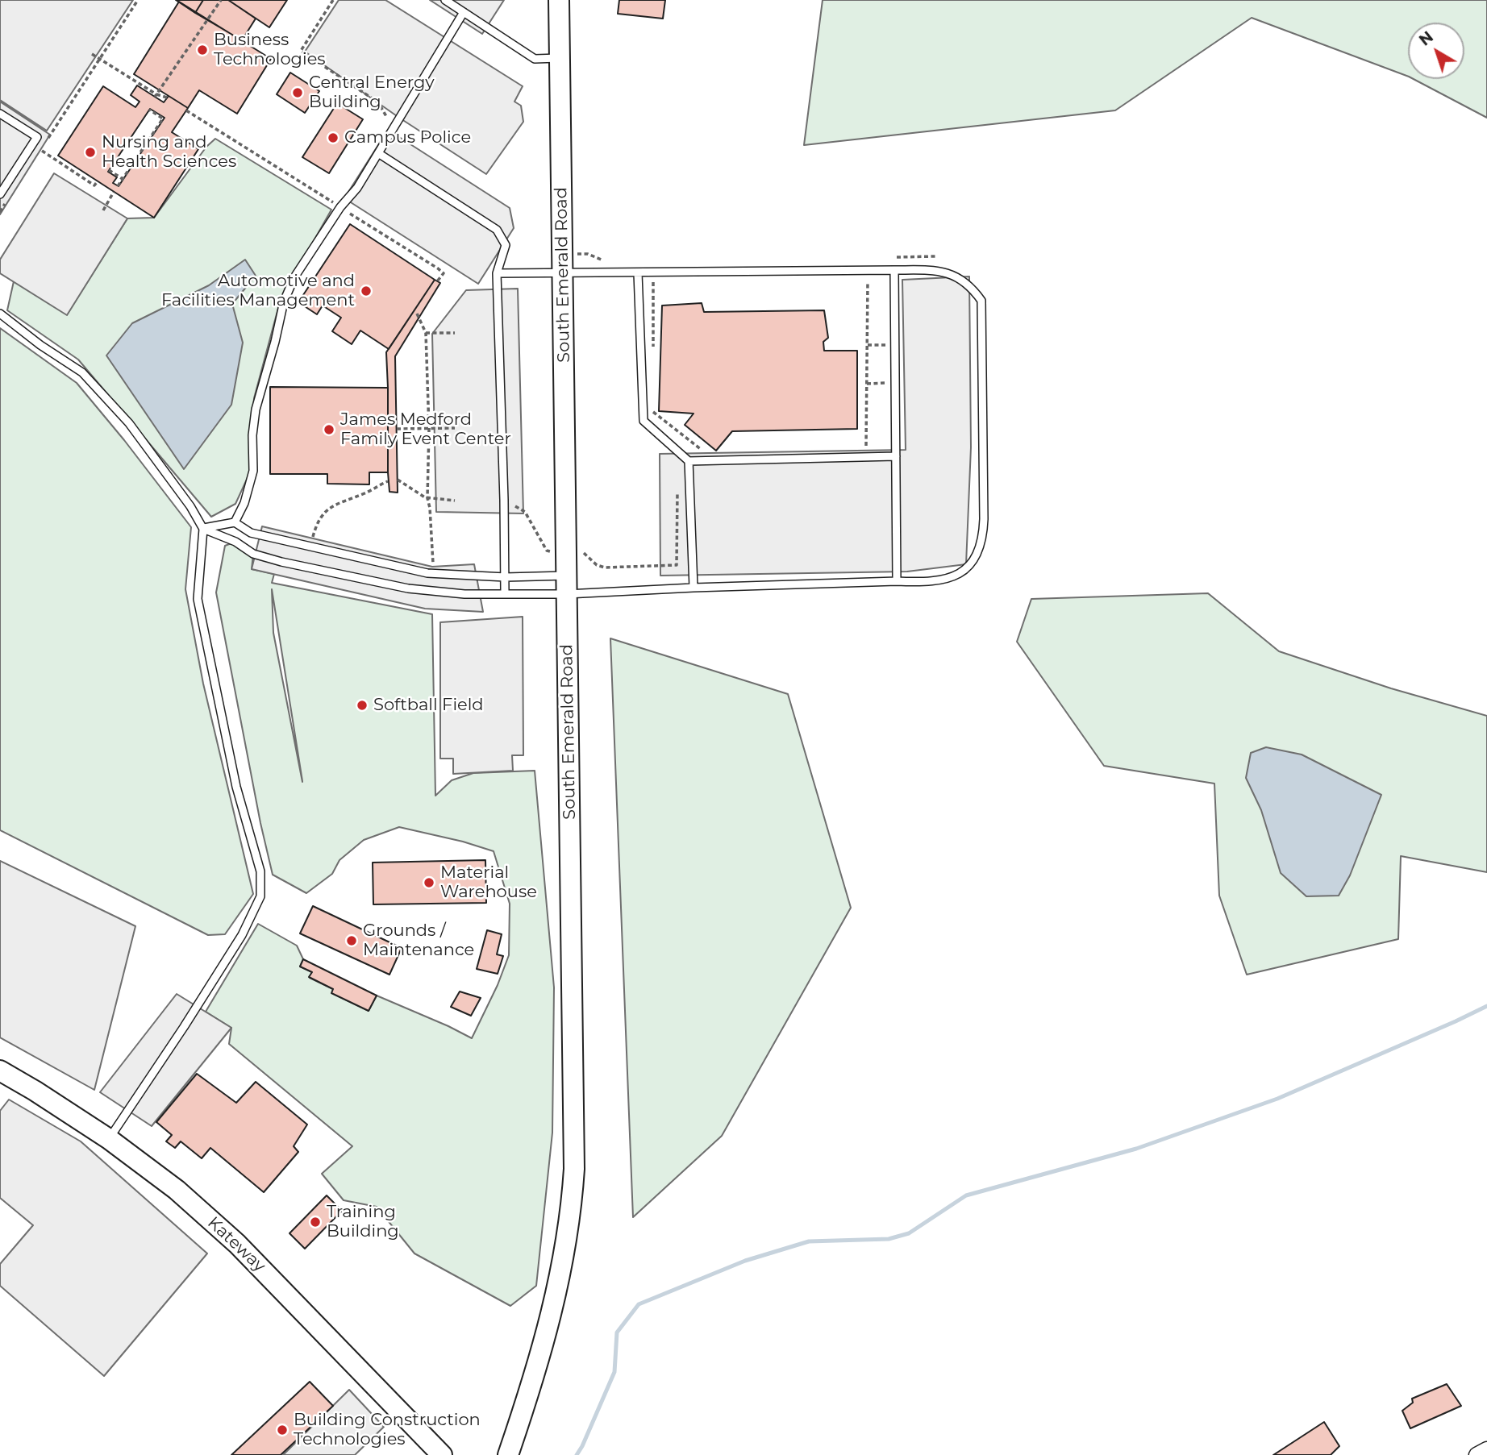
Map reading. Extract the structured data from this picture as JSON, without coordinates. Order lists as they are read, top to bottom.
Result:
{
  "streets": {
    "street": ["South Emerald Road", "Kateway"]
  },
  "places": [
    "Business Technologies",
    "Central Energy Building",
    "Campus Police",
    "Nursing and Health Sciences",
    "Automotive and Facilities Management",
    "James Medford Family Event Center",
    "Softball Field",
    "Material Warehouse",
    "Grounds / Maintenance",
    "Training Building",
    "Building Construction Technologies"
  ],
  "north": "top left"
}
